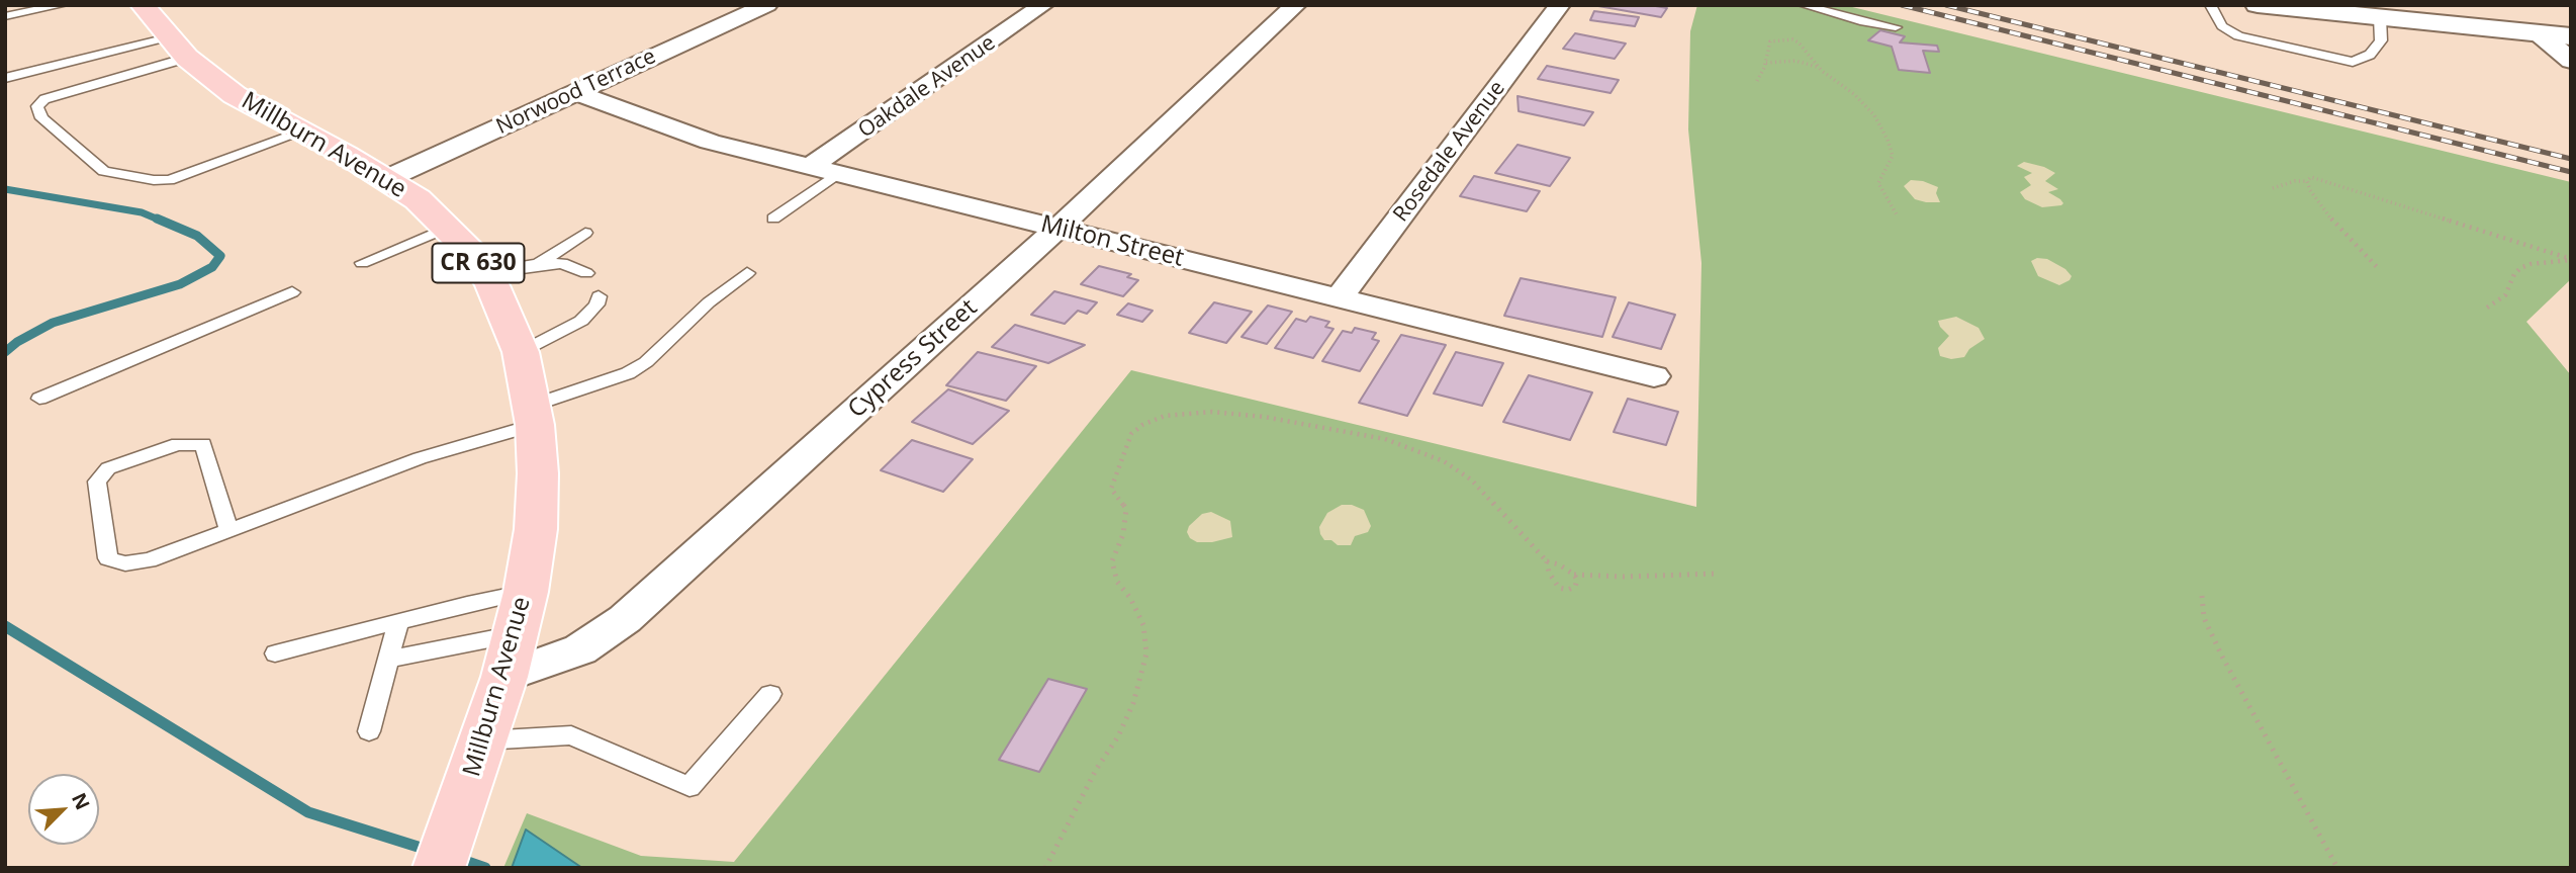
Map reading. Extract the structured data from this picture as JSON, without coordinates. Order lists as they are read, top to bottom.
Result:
{
  "streets": {
    "main road": ["Millburn Avenue", "CR 630"],
    "street": [
      "Oakdale Avenue",
      "Norwood Terrace",
      "Rosedale Avenue",
      "Milton Street",
      "Cypress Street"
    ]
  },
  "crossings": [
    ["Oakdale Avenue", "Milton Street"],
    ["Norwood Terrace", "Millburn Avenue"],
    ["Norwood Terrace", "Milton Street"],
    ["Millburn Avenue", "Cypress Street"],
    ["Rosedale Avenue", "Milton Street"],
    ["Milton Street", "Cypress Street"]
  ],
  "north": "top right"
}
